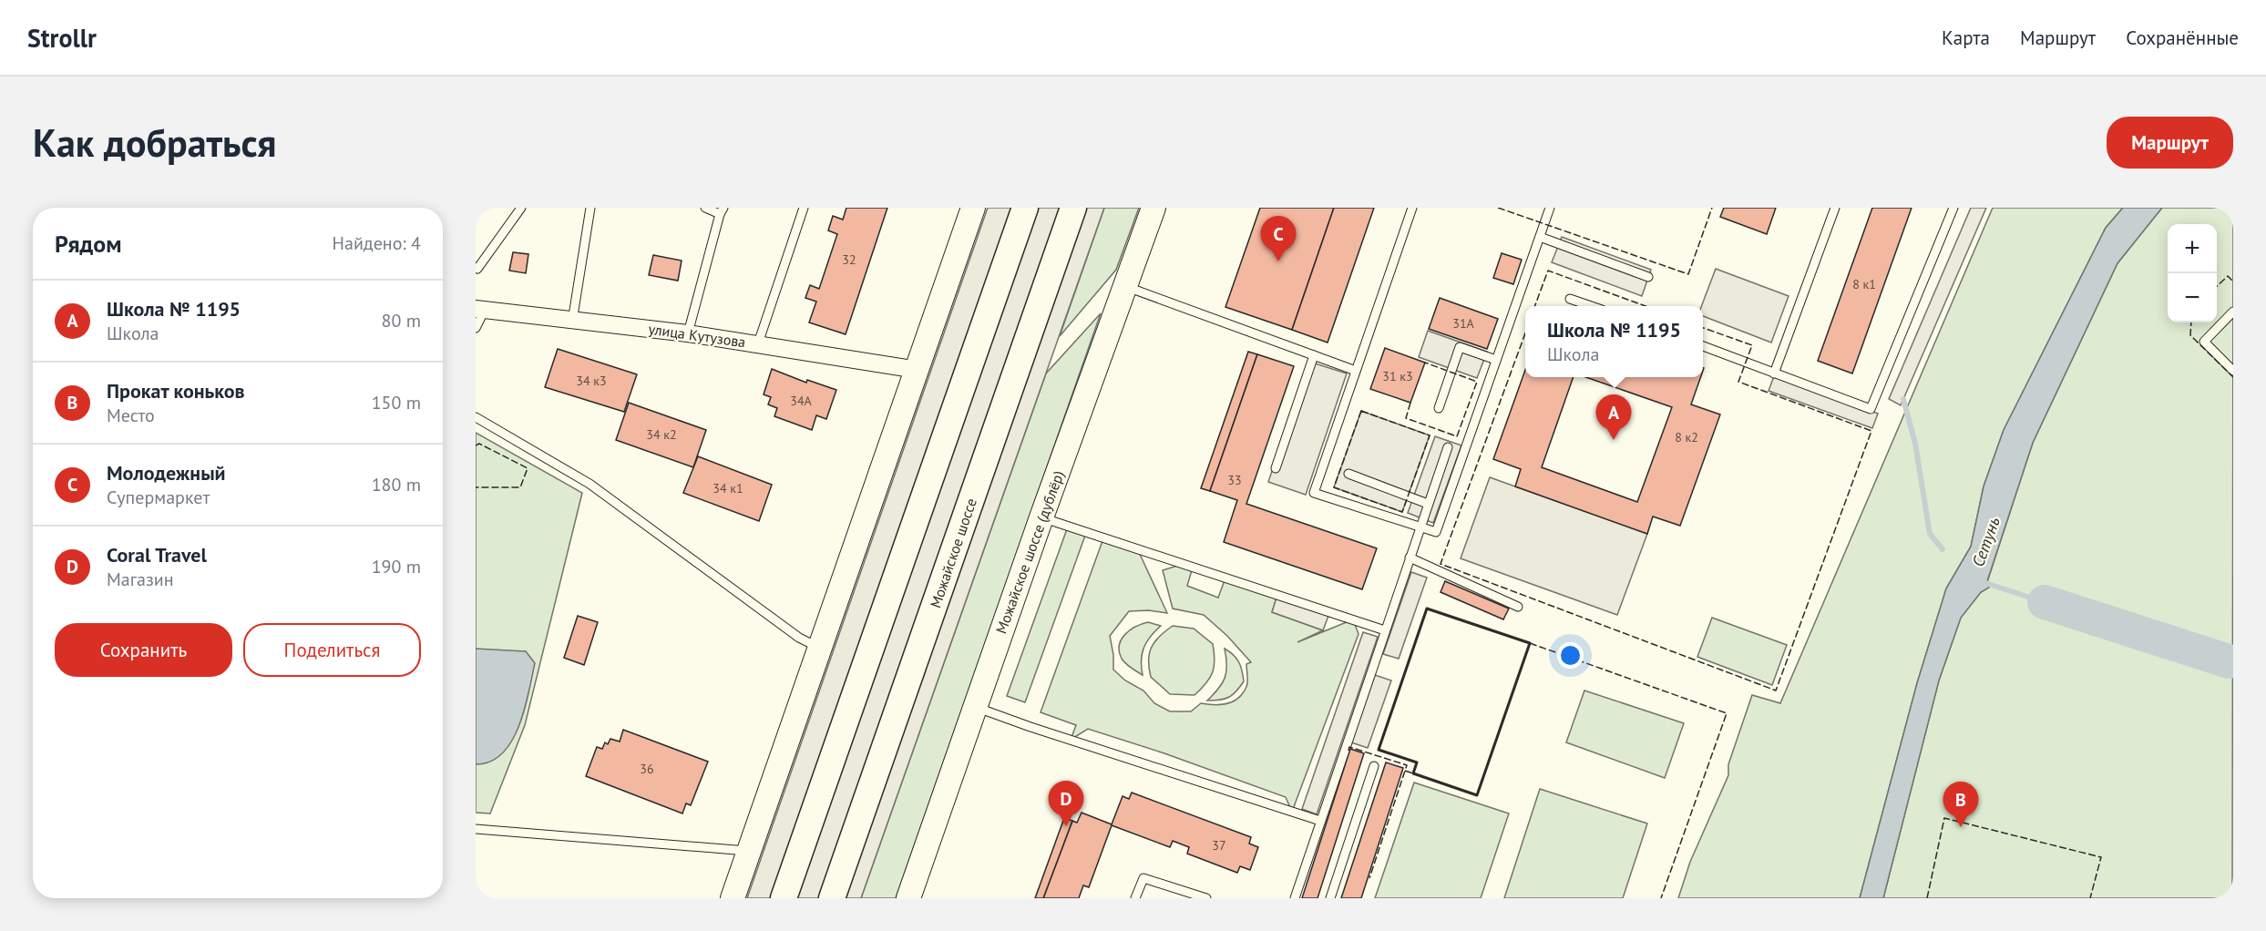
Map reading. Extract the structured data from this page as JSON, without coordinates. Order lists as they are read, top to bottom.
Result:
{
  "streets": {
    "main road": ["Можайское шоссе (дублёр)", "Можайское шоссе"],
    "street": ["улица Кутузова"]
  },
  "water": ["Сетунь"],
  "house_numbers": [
    "32",
    "8 к1",
    "31А",
    "31 к3",
    "34 к3",
    "34А",
    "34 к2",
    "8 к2",
    "33",
    "34 к1",
    "36",
    "37"
  ],
  "page": {
    "header": "Strollr",
    "nav": ["Карта", "Маршрут", "Сохранённые"],
    "buttons": [
      "Маршрут",
      ["Сохранить", "Поделиться"]
    ],
    "title": "Как добраться",
    "heading": ["Рядом", "Найдено: 4"],
    "pins": [
      "C",
      "A",
      "D",
      "B"
    ],
    "map_buttons": ["+", "−"],
    "list": [
      {
        "mark": "A",
        "name": "Школа № 1195",
        "note": "Школа",
        "value": "80 m"
      },
      {
        "mark": "B",
        "name": "Прокат коньков",
        "note": "Место",
        "value": "150 m"
      },
      {
        "mark": "C",
        "name": "Молодежный",
        "note": "Супермаркет",
        "value": "180 m"
      },
      {
        "mark": "D",
        "name": "Coral Travel",
        "note": "Магазин",
        "value": "190 m"
      }
    ],
    "popup": ["Школа № 1195", "Школа"]
  }
}
